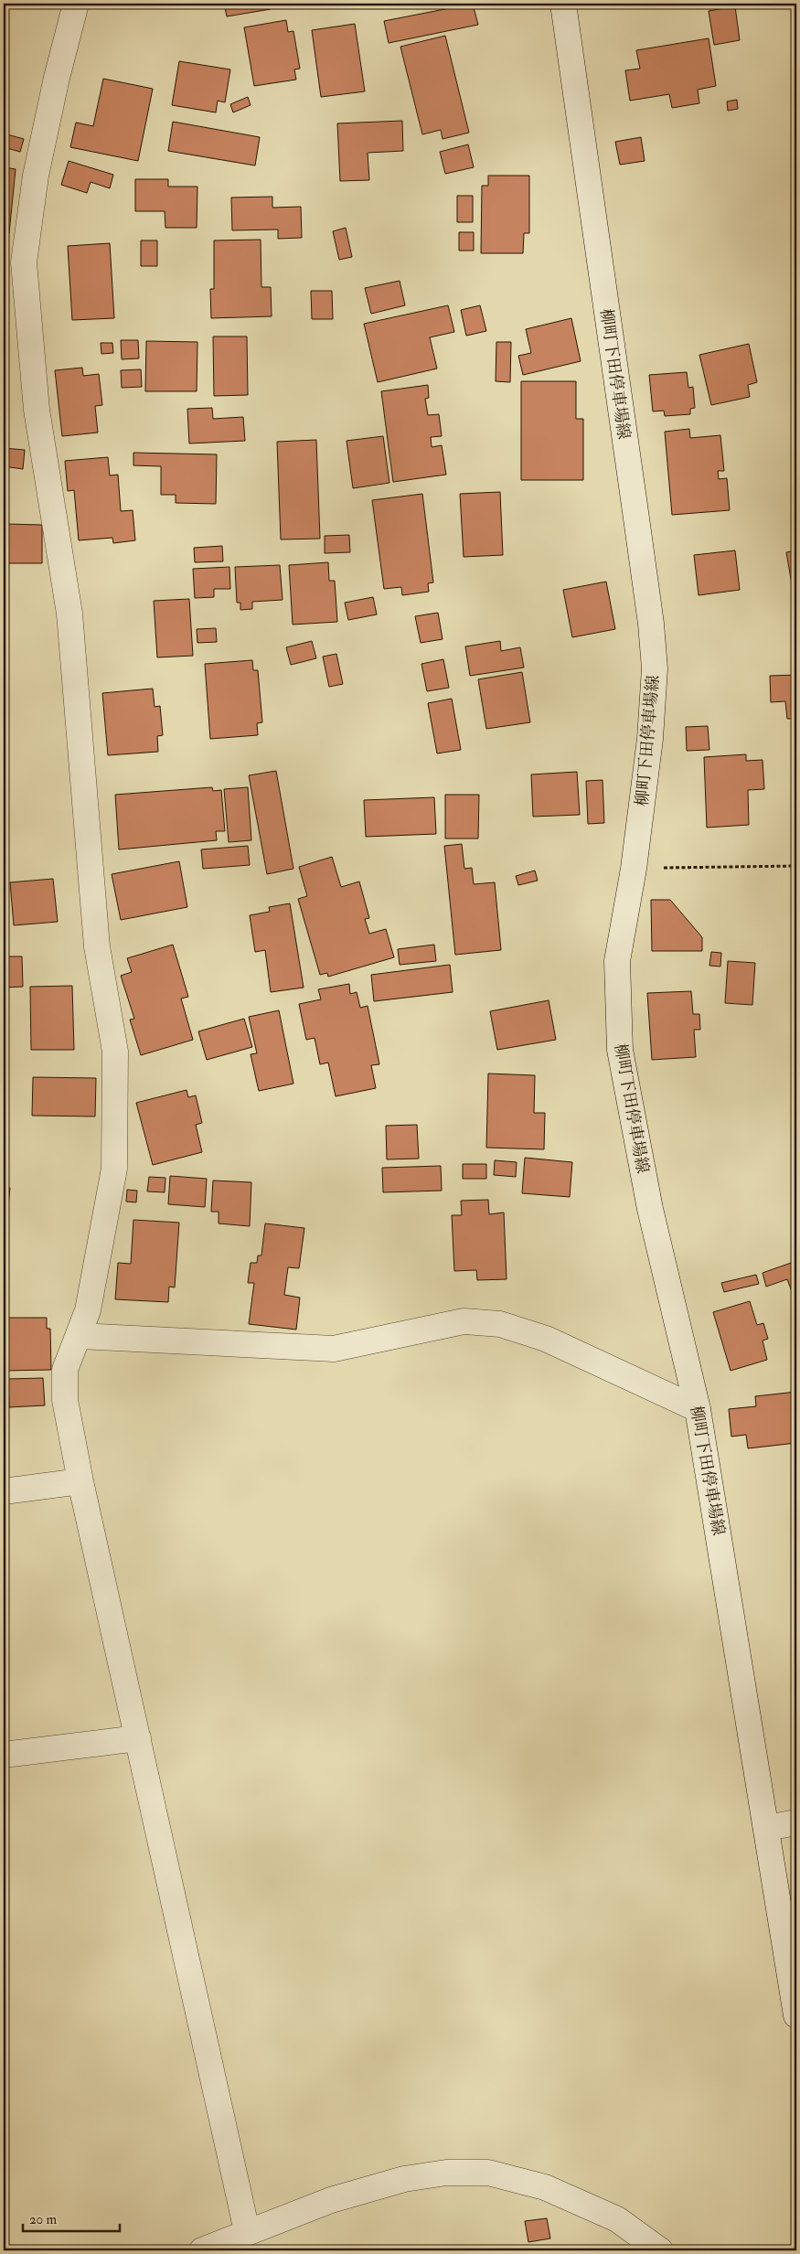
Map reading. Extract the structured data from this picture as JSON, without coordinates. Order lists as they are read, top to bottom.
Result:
{
  "streets": {
    "street": ["柳町下田停車場線"]
  },
  "scale_bar": "20 m"
}
